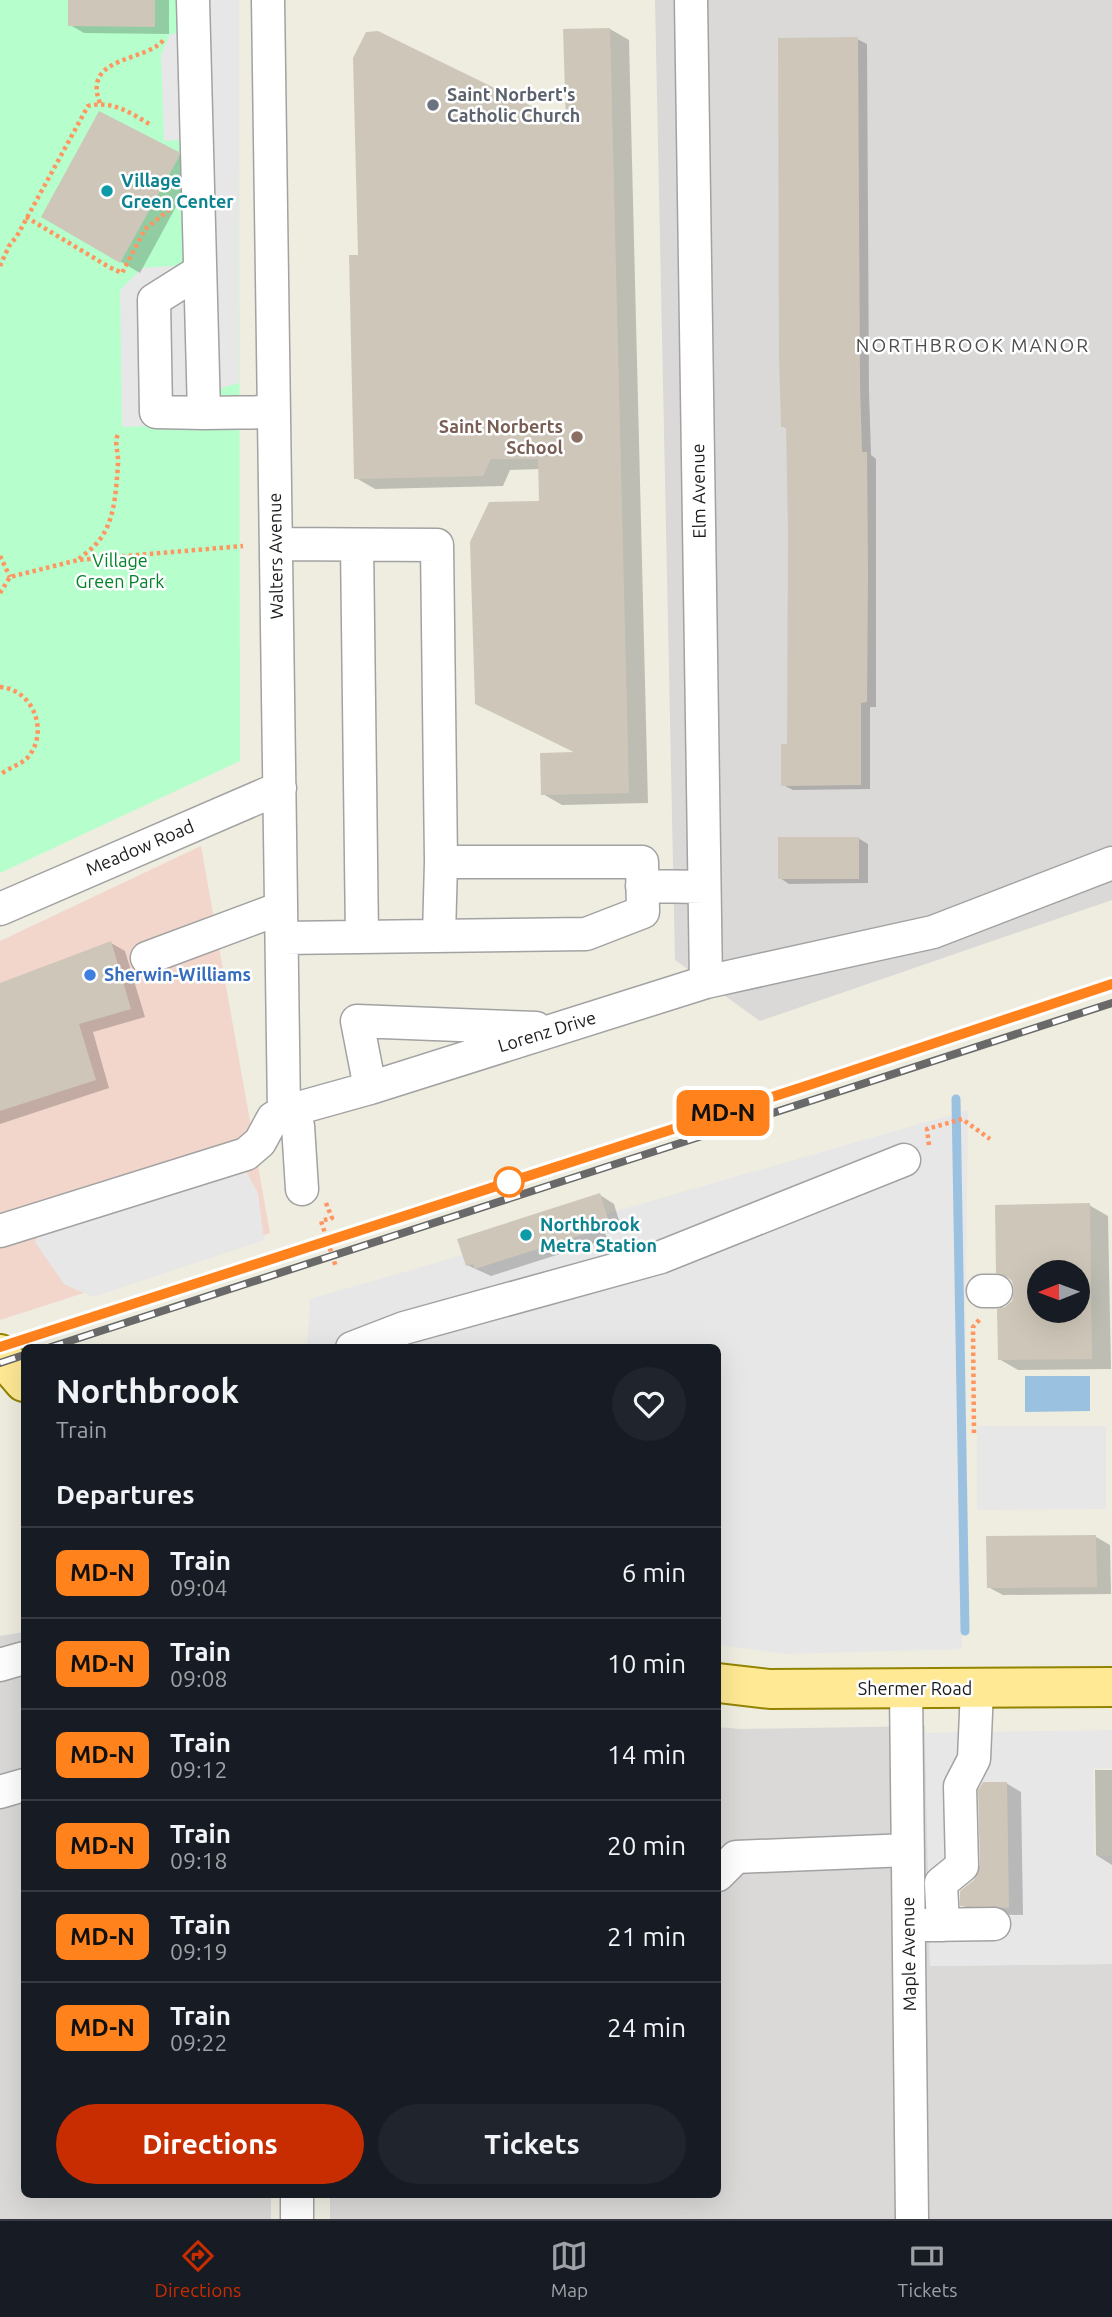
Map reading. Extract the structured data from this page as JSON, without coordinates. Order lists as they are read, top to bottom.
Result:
{
  "streets": {
    "main road": ["Shermer Road"],
    "street": [
      "Elm Avenue",
      "Walters Avenue",
      "Meadow Road",
      "Lorenz Drive",
      "Maple Avenue"
    ]
  },
  "crossings": [
    ["Elm Avenue", "Lorenz Drive"],
    ["Walters Avenue", "Meadow Road"],
    ["Walters Avenue", "Lorenz Drive"],
    ["Shermer Road", "Maple Avenue"]
  ],
  "districts": ["NORTHBROOK MANOR"],
  "parks": ["Village Green Park"],
  "places": [
    "Saint Norbert's Catholic Church",
    "Village Green Center",
    "Saint Norberts School",
    "Sherwin-Williams",
    "Northbrook Metra Station"
  ],
  "north": "left",
  "page": {
    "on_map": "MD-N",
    "heading": [
      ["Northbrook", "Train"],
      "Departures"
    ],
    "list": [
      {
        "mark": "MD-N",
        "name": "Train",
        "note": "09:04",
        "value": "6 min"
      },
      {
        "mark": "MD-N",
        "name": "Train",
        "note": "09:08",
        "value": "10 min"
      },
      {
        "mark": "MD-N",
        "name": "Train",
        "note": "09:12",
        "value": "14 min"
      },
      {
        "mark": "MD-N",
        "name": "Train",
        "note": "09:18",
        "value": "20 min"
      },
      {
        "mark": "MD-N",
        "name": "Train",
        "note": "09:19",
        "value": "21 min"
      },
      {
        "mark": "MD-N",
        "name": "Train",
        "note": "09:22",
        "value": "24 min"
      }
    ],
    "buttons": ["Directions", "Tickets"],
    "tabs": ["Directions", "Map", "Tickets"]
  }
}
